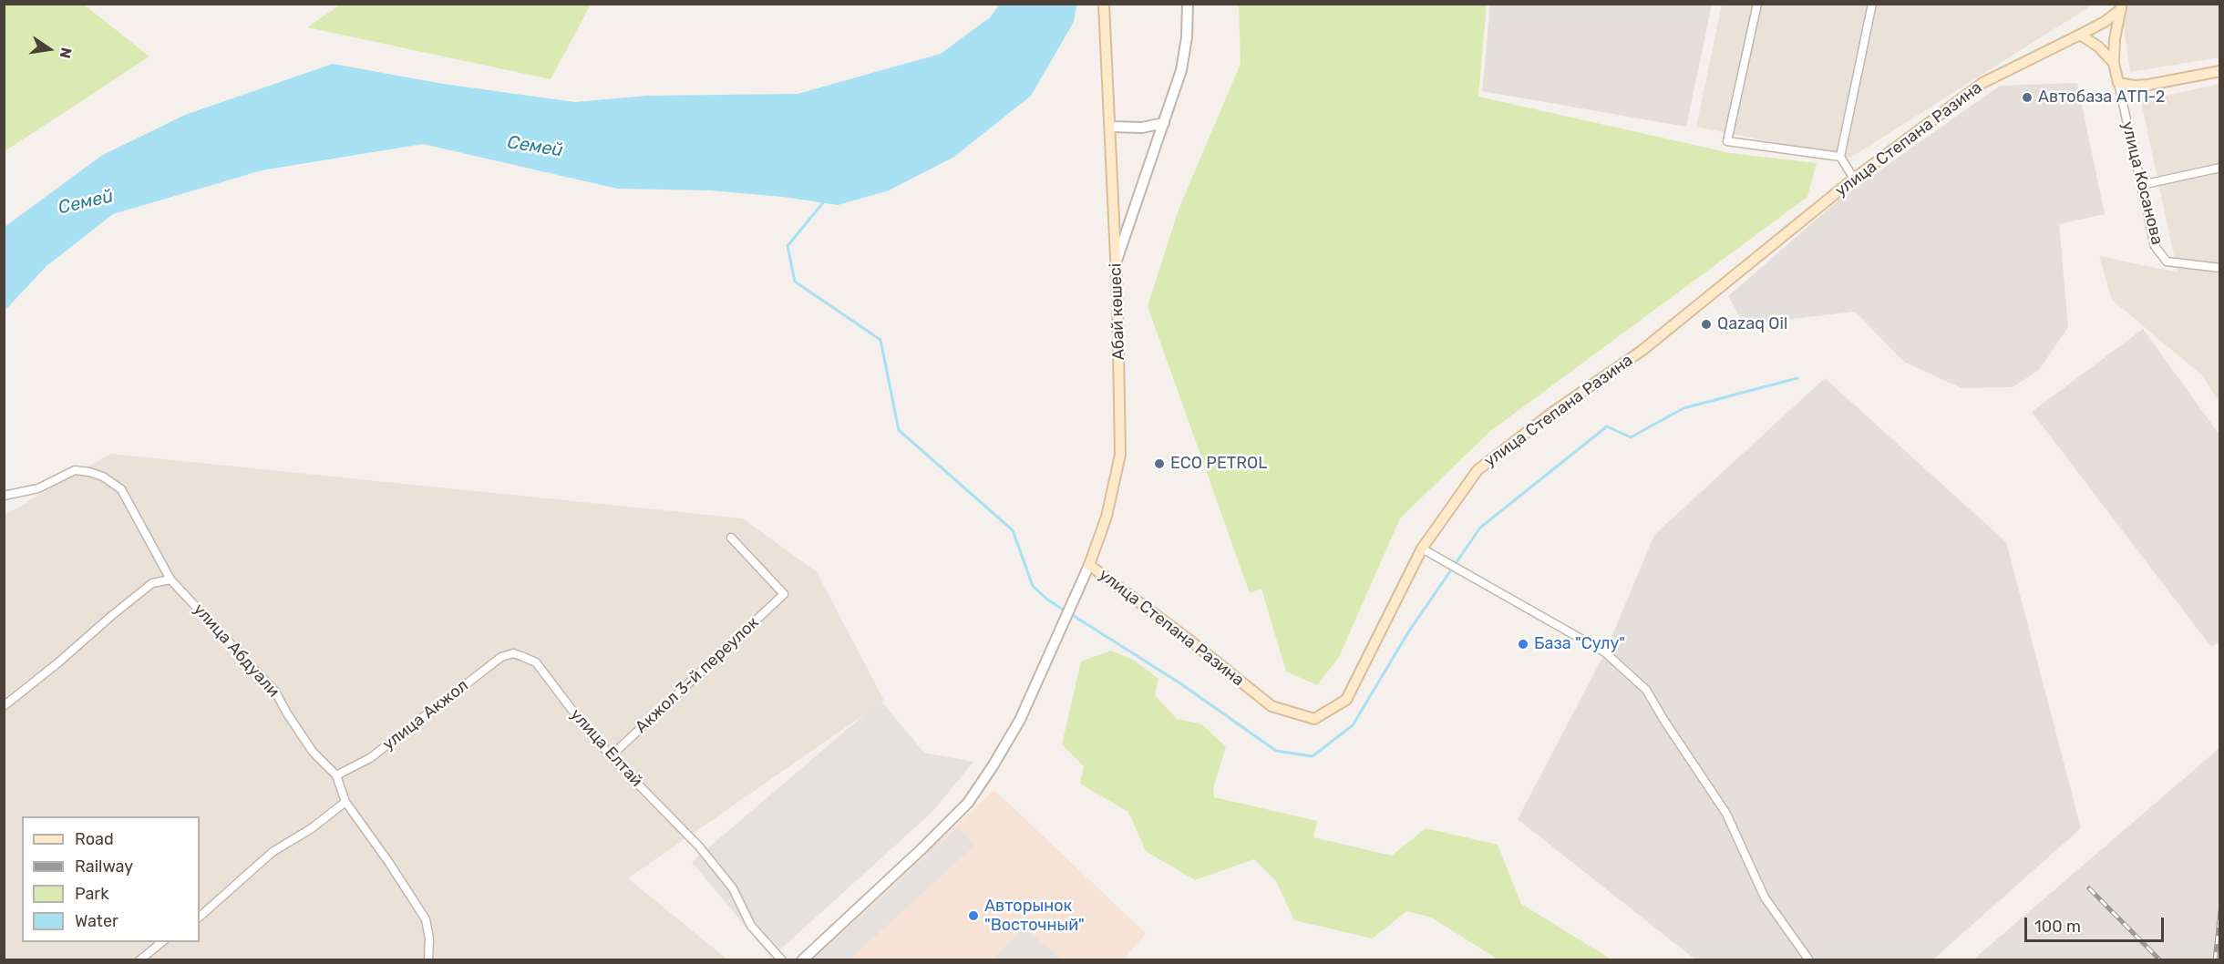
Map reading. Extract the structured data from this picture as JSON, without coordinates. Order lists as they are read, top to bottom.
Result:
{
  "streets": {
    "main road": ["улица Степана Разина", "Абай көшесі"],
    "street": [
      "улица Косанова",
      "улица Абдуали",
      "Акжол 3-й переулок",
      "улица Акжол",
      "улица Елтай"
    ]
  },
  "crossings": [
    ["улица Степана Разина", "Абай көшесі"],
    ["улица Абдуали", "улица Акжол"],
    ["Акжол 3-й переулок", "улица Елтай"],
    ["улица Акжол", "улица Елтай"]
  ],
  "water": ["Семей"],
  "places": [
    "Автобаза АТП-2",
    "Qazaq Oil",
    "ECO PETROL",
    "База \"Сулу\"",
    "Авторынок \"Восточный\""
  ],
  "legend": [
    "Road",
    "Railway",
    "Park",
    "Water"
  ],
  "scale_bar": "100 m",
  "north": "right"
}
